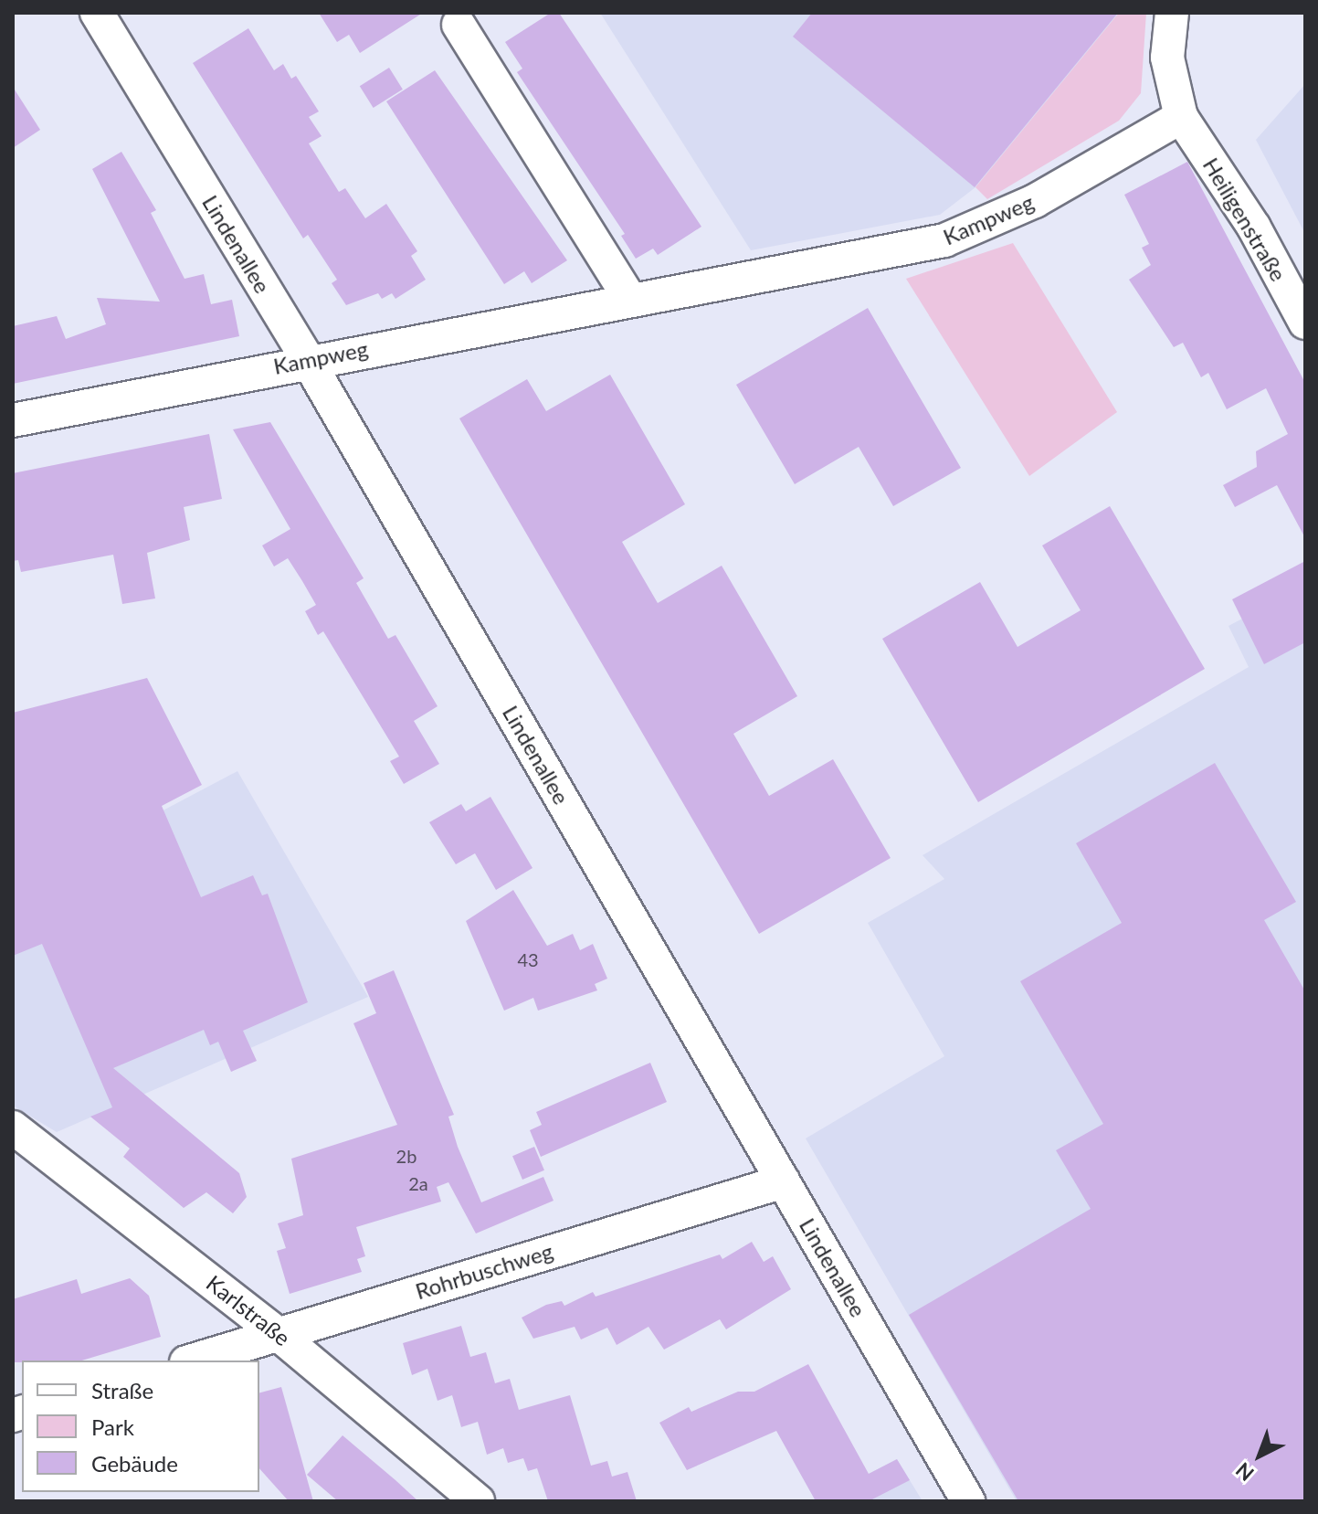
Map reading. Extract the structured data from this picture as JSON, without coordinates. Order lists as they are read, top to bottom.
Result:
{
  "streets": {
    "street": [
      "Kampweg",
      "Heiligenstraße",
      "Lindenallee",
      "Rohrbuschweg",
      "Karlstraße"
    ]
  },
  "crossings": [
    ["Kampweg", "Heiligenstraße"],
    ["Kampweg", "Lindenallee"],
    ["Lindenallee", "Rohrbuschweg"],
    ["Rohrbuschweg", "Karlstraße"]
  ],
  "house_numbers": ["43", "2b", "2a"],
  "legend": ["Straße", "Park", "Gebäude"],
  "north": "bottom left"
}
